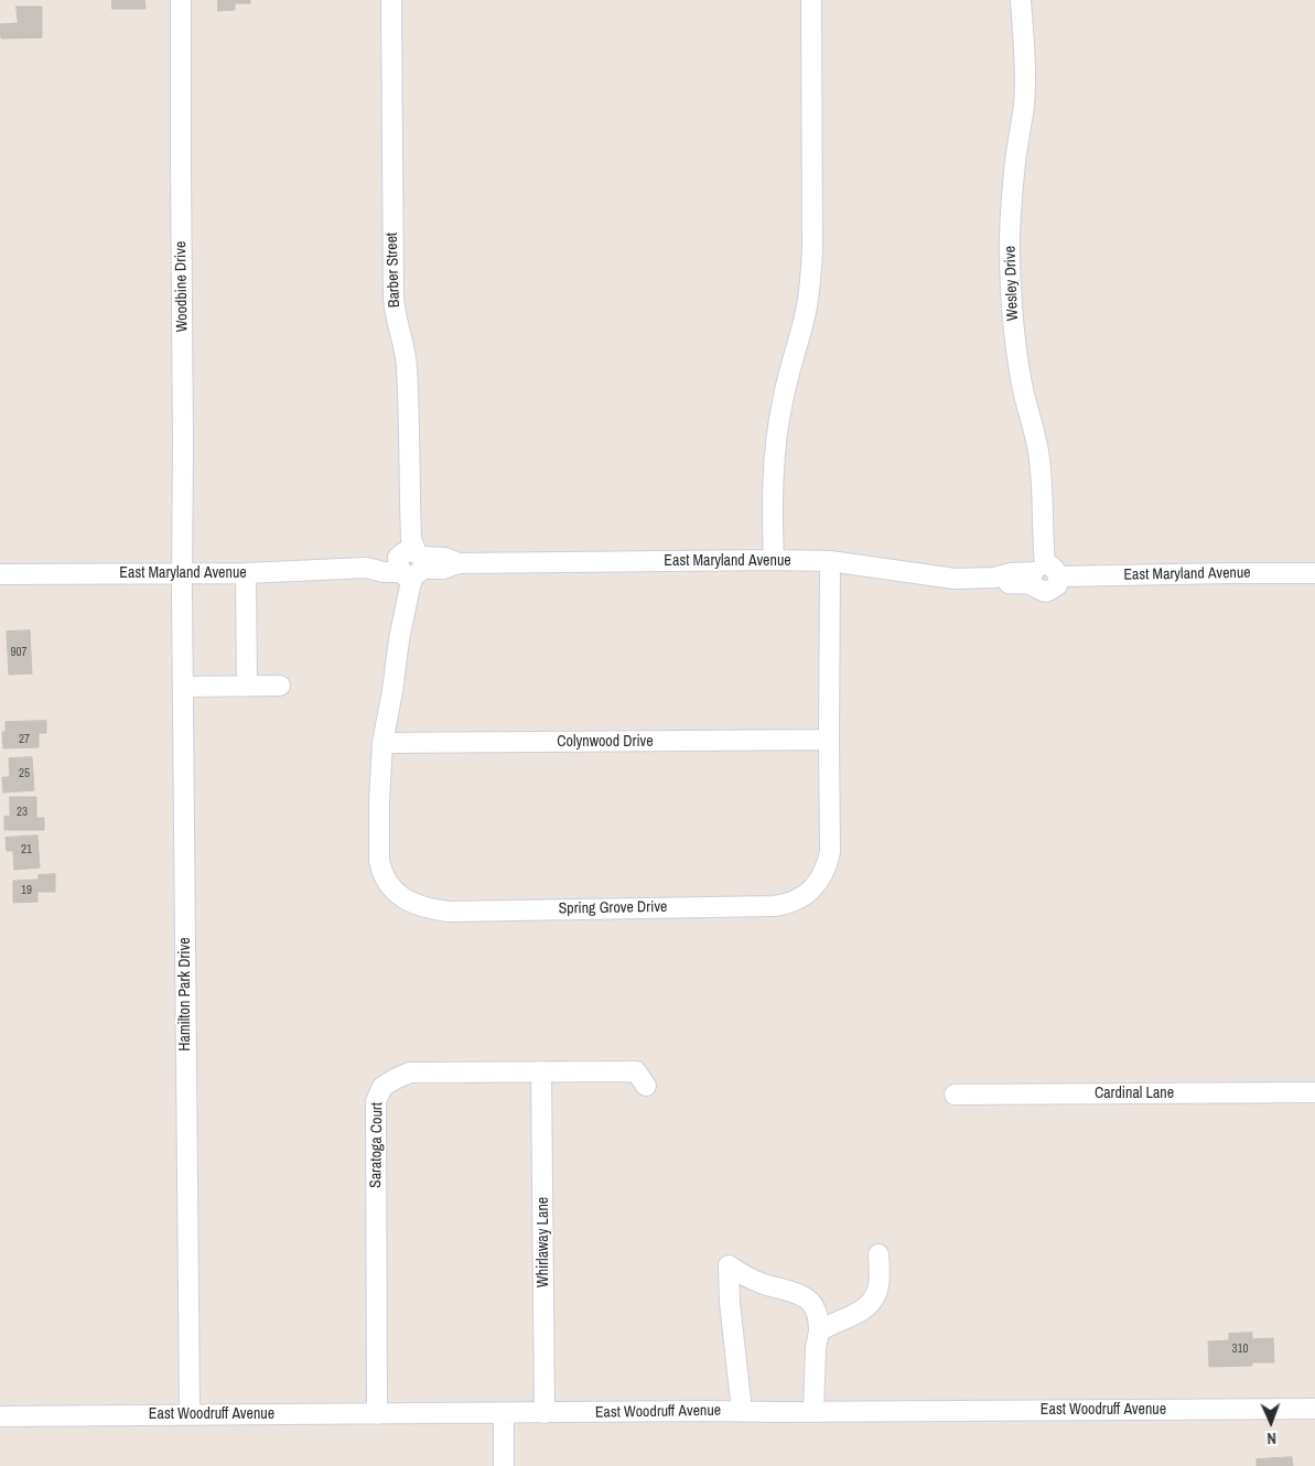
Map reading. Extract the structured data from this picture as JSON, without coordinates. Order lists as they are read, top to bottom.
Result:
{
  "streets": {
    "street": [
      "Barber Street",
      "Wesley Drive",
      "Woodbine Drive",
      "East Maryland Avenue",
      "Colynwood Drive",
      "Spring Grove Drive",
      "Hamilton Park Drive",
      "Cardinal Lane",
      "Saratoga Court",
      "Whirlaway Lane",
      "East Woodruff Avenue"
    ]
  },
  "crossings": [
    ["Barber Street", "East Maryland Avenue"],
    ["Barber Street", "Spring Grove Drive"],
    ["Wesley Drive", "East Maryland Avenue"],
    ["Woodbine Drive", "East Maryland Avenue"],
    ["Woodbine Drive", "Hamilton Park Drive"],
    ["East Maryland Avenue", "Spring Grove Drive"],
    ["East Maryland Avenue", "Hamilton Park Drive"],
    ["Colynwood Drive", "Spring Grove Drive"],
    ["Hamilton Park Drive", "East Woodruff Avenue"],
    ["Saratoga Court", "Whirlaway Lane"],
    ["Saratoga Court", "East Woodruff Avenue"],
    ["Whirlaway Lane", "East Woodruff Avenue"]
  ],
  "house_numbers": [
    "907",
    "27",
    "25",
    "23",
    "21",
    "19",
    "310"
  ],
  "north": "bottom"
}
